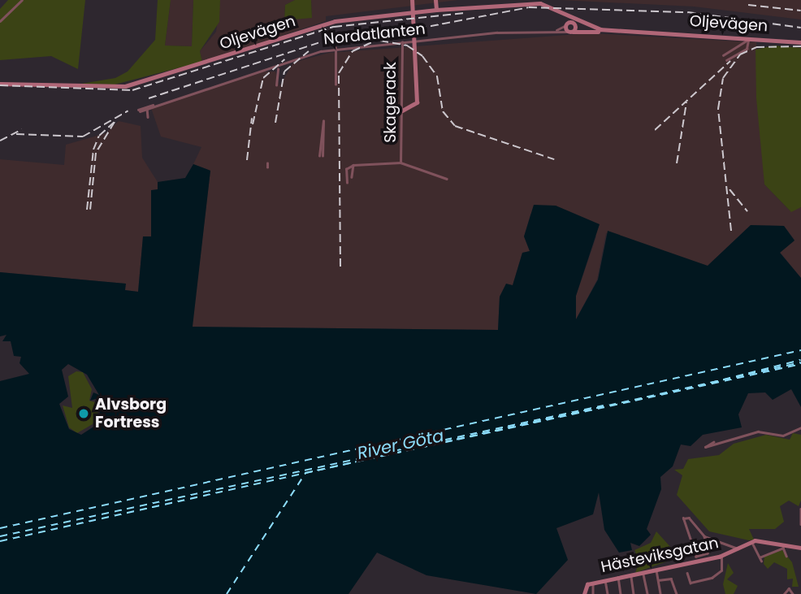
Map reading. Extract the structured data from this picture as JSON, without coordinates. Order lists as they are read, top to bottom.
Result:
{
  "streets": {
    "street": [
      "Oljevägen",
      "Nordatlanten",
      "Skagerack",
      "Hästeviksgatan"
    ]
  },
  "crossings": [
    ["Oljevägen", "Nordatlanten"],
    ["Nordatlanten", "Skagerack"]
  ],
  "water": ["River Göta"],
  "places": ["Alvsborg Fortress"]
}
